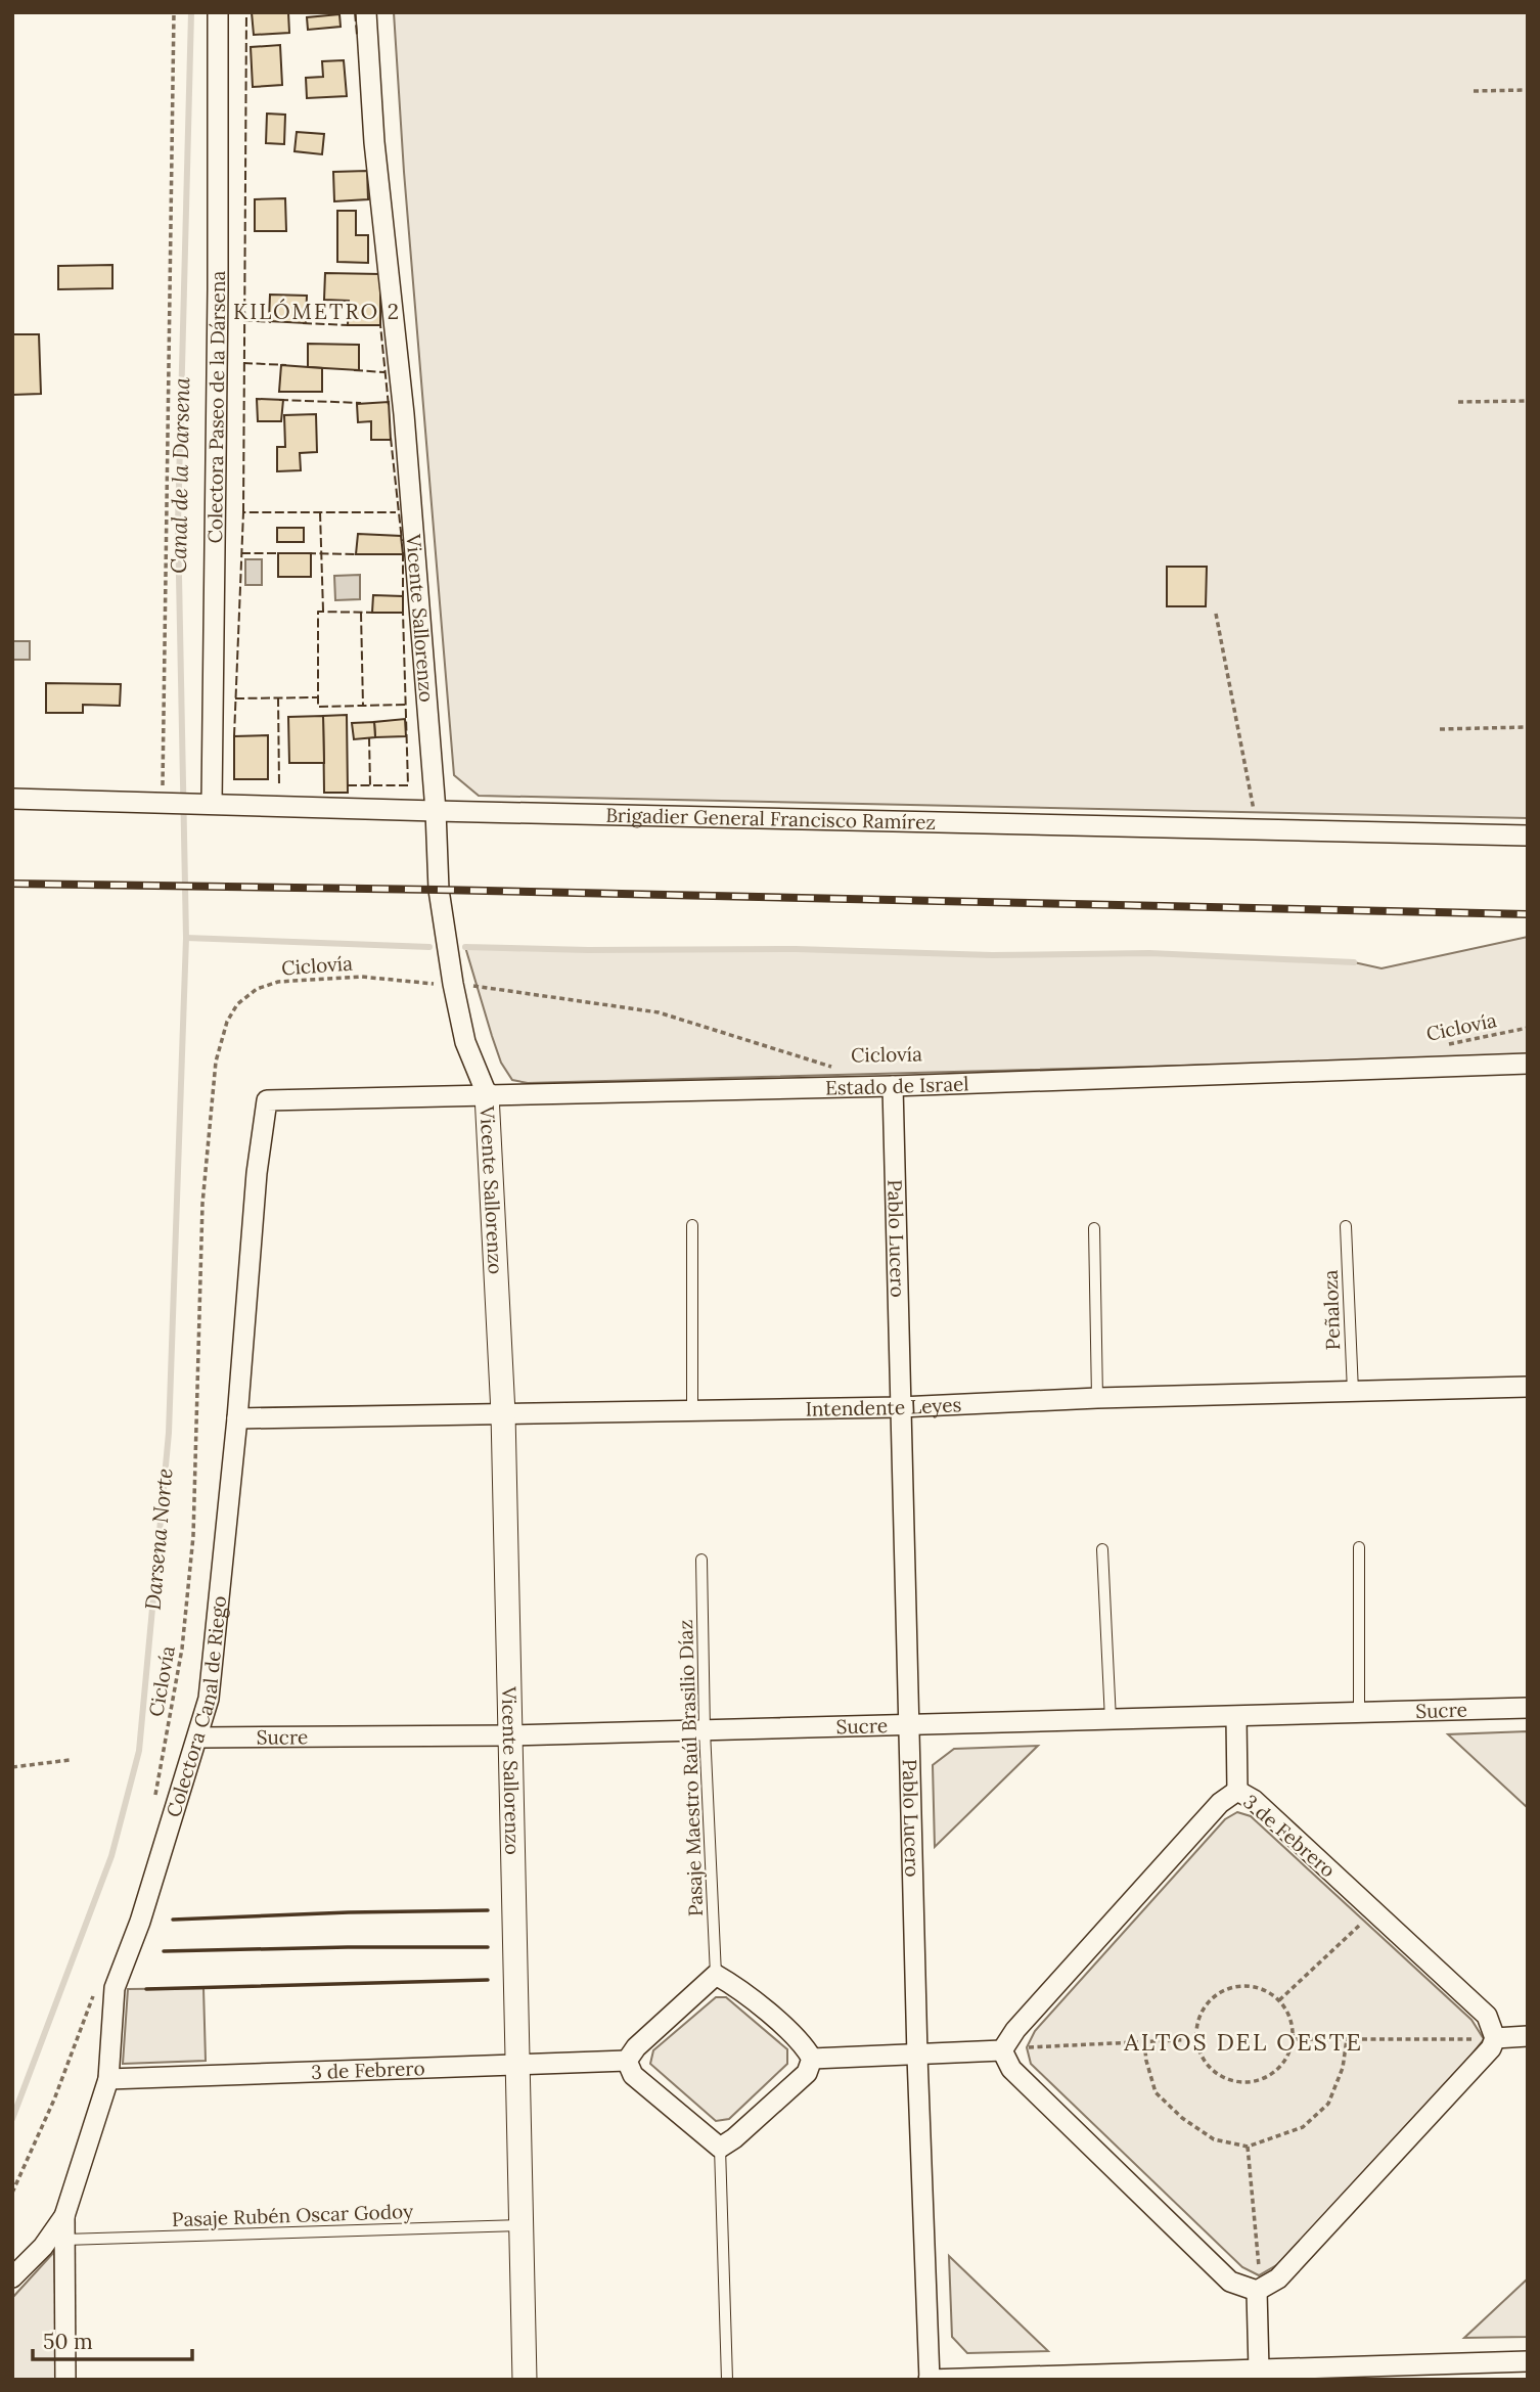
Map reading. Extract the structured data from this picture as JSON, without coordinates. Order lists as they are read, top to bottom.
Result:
{
  "streets": {
    "street": [
      "Colectora Paseo de la Dársena",
      "Vicente Sallorenzo",
      "Brigadier General Francisco Ramírez",
      "Estado de Israel",
      "Pablo Lucero",
      "Intendente Leyes",
      "Colectora Canal de Riego",
      "Sucre",
      "3 de Febrero"
    ],
    "lane": ["Peñaloza", "Pasaje Maestro Raúl Brasilio Díaz", "Pasaje Rubén Oscar Godoy"],
    "path": ["Ciclovía"]
  },
  "crossings": [
    ["Colectora Paseo de la Dársena", "Brigadier General Francisco Ramírez"],
    ["Vicente Sallorenzo", "Brigadier General Francisco Ramírez"],
    ["Vicente Sallorenzo", "Ciclovía"],
    ["Vicente Sallorenzo", "Estado de Israel"],
    ["Vicente Sallorenzo", "Intendente Leyes"],
    ["Vicente Sallorenzo", "Sucre"],
    ["Vicente Sallorenzo", "3 de Febrero"],
    ["Vicente Sallorenzo", "Pasaje Rubén Oscar Godoy"],
    ["Estado de Israel", "Pablo Lucero"],
    ["Estado de Israel", "Colectora Canal de Riego"],
    ["Pablo Lucero", "Intendente Leyes"],
    ["Pablo Lucero", "Sucre"],
    ["Peñaloza", "Intendente Leyes"],
    ["Intendente Leyes", "Colectora Canal de Riego"],
    ["Colectora Canal de Riego", "Sucre"],
    ["Colectora Canal de Riego", "3 de Febrero"],
    ["Sucre", "Pasaje Maestro Raúl Brasilio Díaz"]
  ],
  "districts": ["KILÓMETRO 2", "ALTOS DEL OESTE"],
  "water": ["Canal de la Darsena", "Darsena Norte"],
  "scale_bar": "50 m"
}
